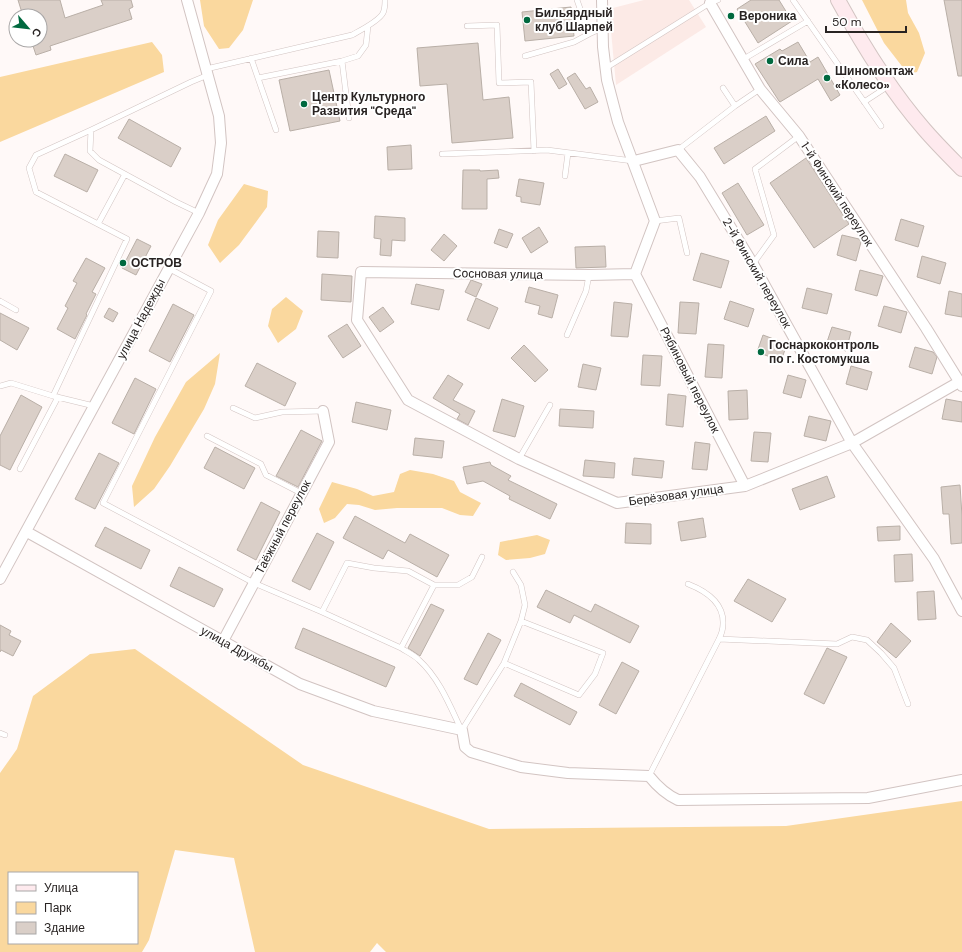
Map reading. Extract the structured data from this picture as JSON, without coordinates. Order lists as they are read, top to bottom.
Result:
{
  "streets": {
    "street": [
      "1-й Финский переулок",
      "2-й Финский переулок",
      "Сосновая улица",
      "улица Надежды",
      "Рябиновый переулок",
      "Берёзовая улица",
      "Таёжный переулок",
      "улица Дружбы"
    ]
  },
  "crossings": [
    ["1-й Финский переулок", "Берёзовая улица"],
    ["2-й Финский переулок", "Берёзовая улица"],
    ["Сосновая улица", "Рябиновый переулок"],
    ["Сосновая улица", "Берёзовая улица"],
    ["улица Надежды", "улица Дружбы"],
    ["Рябиновый переулок", "Берёзовая улица"],
    ["Таёжный переулок", "улица Дружбы"]
  ],
  "places": [
    "Вероника",
    "Бильярдный клуб Шарпей",
    "Сила",
    "Шиномонтаж «Колесо»",
    "Центр Культурного Развития \"Среда\"",
    "ОСТРОВ",
    "Госнаркоконтроль по г. Костомукша"
  ],
  "legend": ["Улица", "Парк", "Здание"],
  "scale_bar": "50 m",
  "north": "bottom right"
}
